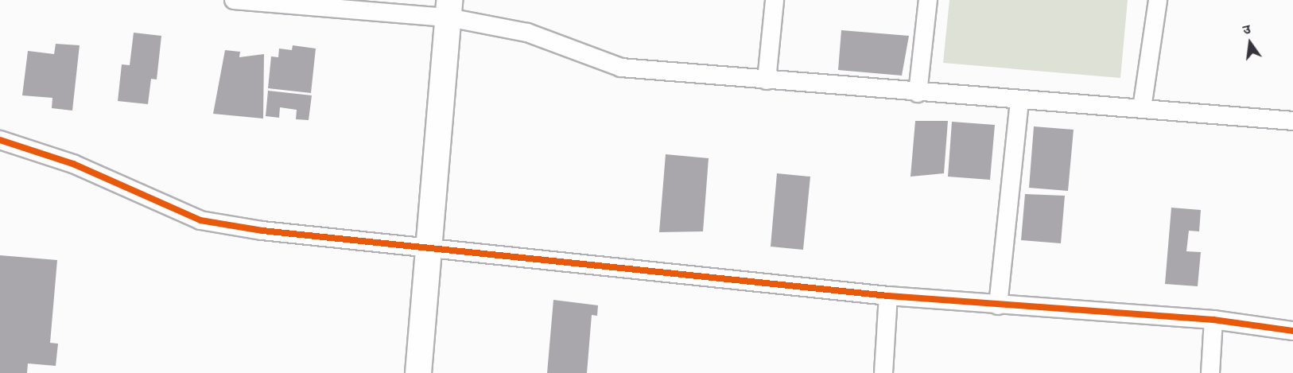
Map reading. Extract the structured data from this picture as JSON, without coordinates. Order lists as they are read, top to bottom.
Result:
{
  "north": "top"
}
